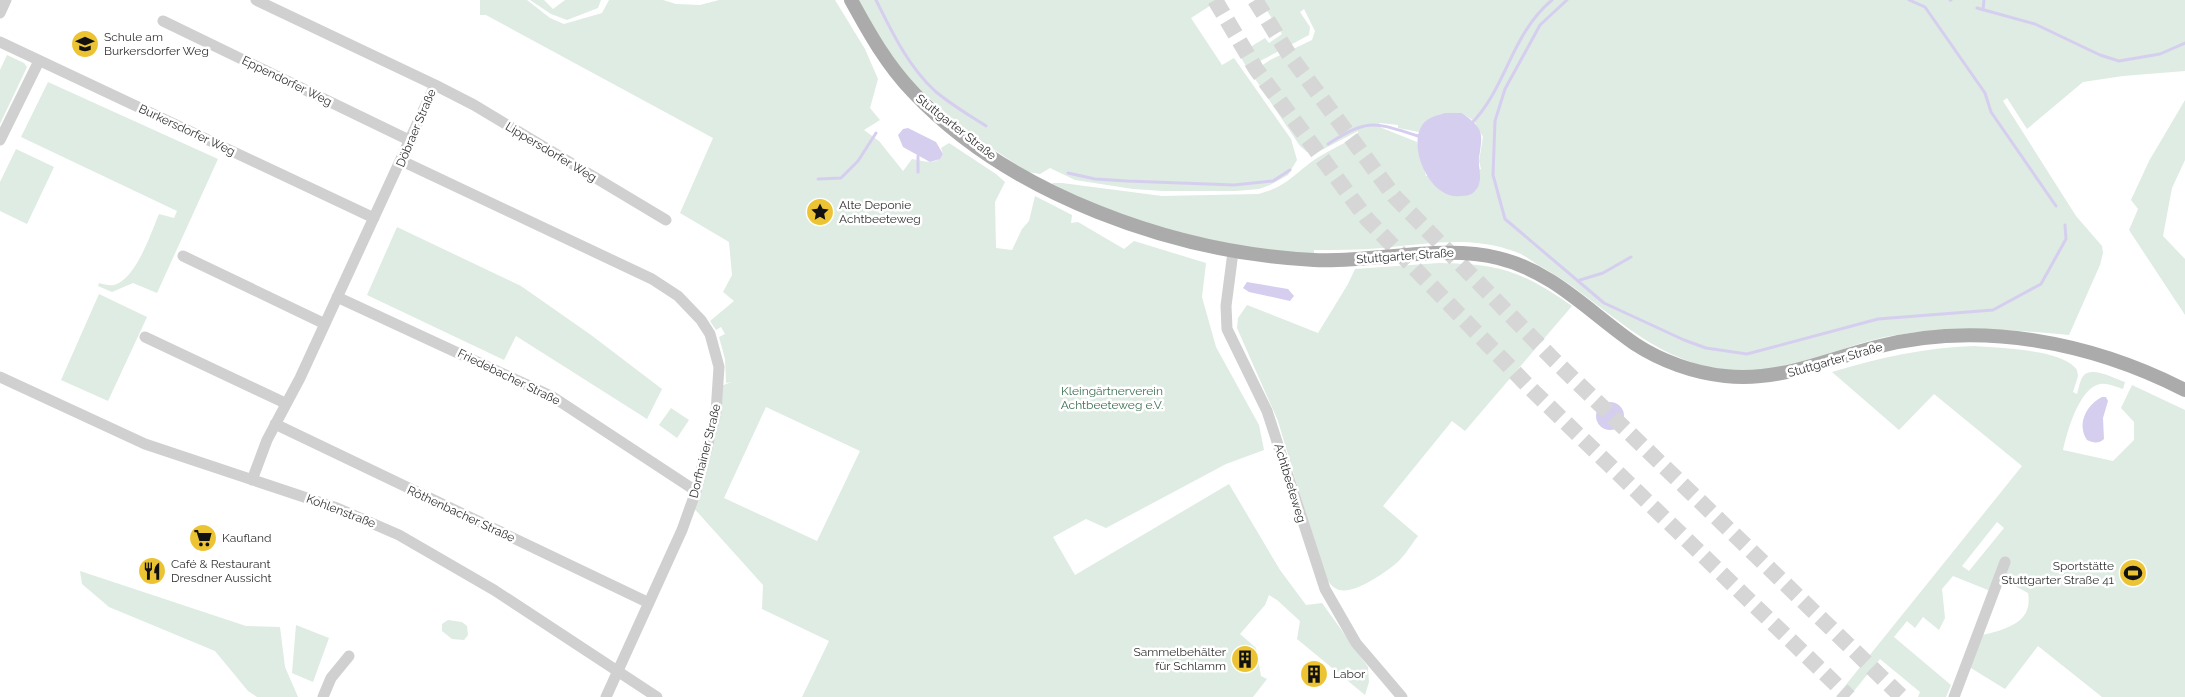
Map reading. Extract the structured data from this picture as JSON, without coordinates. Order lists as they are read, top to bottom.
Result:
{
  "streets": {
    "main road": ["Stuttgarter Straße"],
    "street": [
      "Eppendorfer Weg",
      "Döbraer Straße",
      "Burkersdorfer Weg",
      "Lippersdorfer Weg",
      "Friedebacher Straße",
      "Dorfhainer Straße",
      "Achtbeeteweg",
      "Kohlenstraße",
      "Röthenbacher Straße"
    ]
  },
  "crossings": [
    ["Eppendorfer Weg", "Döbraer Straße"],
    ["Stuttgarter Straße", "Achtbeeteweg"],
    ["Döbraer Straße", "Burkersdorfer Weg"],
    ["Döbraer Straße", "Lippersdorfer Weg"],
    ["Döbraer Straße", "Friedebacher Straße"],
    ["Döbraer Straße", "Dorfhainer Straße"],
    ["Döbraer Straße", "Kohlenstraße"],
    ["Döbraer Straße", "Röthenbacher Straße"],
    ["Friedebacher Straße", "Dorfhainer Straße"],
    ["Dorfhainer Straße", "Kohlenstraße"],
    ["Dorfhainer Straße", "Röthenbacher Straße"]
  ],
  "parks": ["Kleingärtnerverein Achtbeeteweg e.V."],
  "places": {
    "school or university": ["Schule am Burkersdorfer Weg"],
    "place": ["Alte Deponie Achtbeeteweg"],
    "supermarket": ["Kaufland"],
    "restaurant": ["Café & Restaurant Dresdner Aussicht"],
    "sports": ["Sportstätte Stuttgarter Straße 41"],
    "building": ["Sammelbehälter für Schlamm", "Labor"]
  }
}
